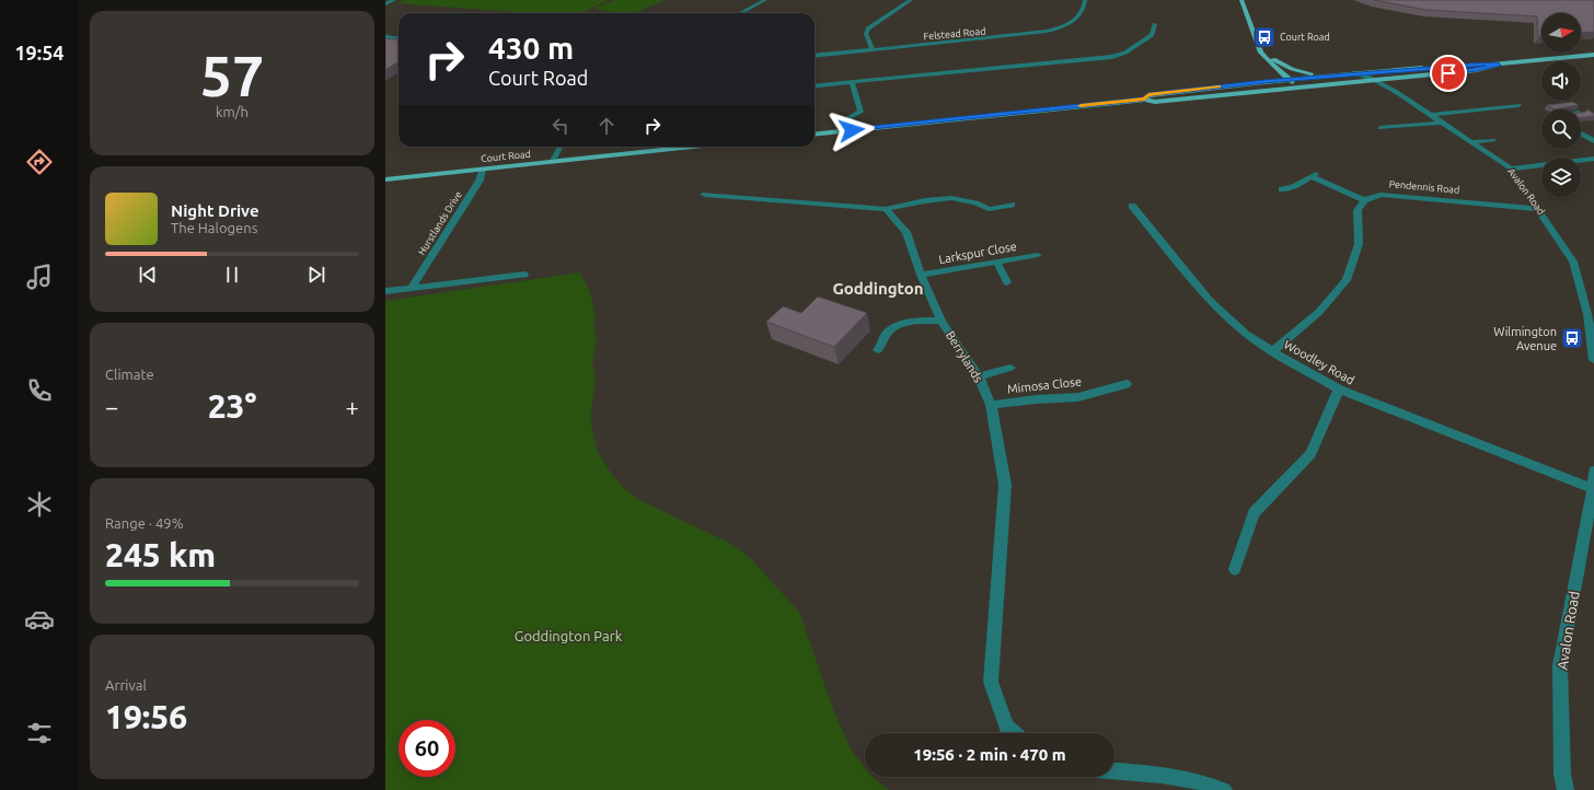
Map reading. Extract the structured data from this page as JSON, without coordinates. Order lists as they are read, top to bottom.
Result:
{
  "streets": {
    "main road": ["Court Road"],
    "street": [
      "Felstead Road",
      "Pendennis Road",
      "Avalon Road",
      "Hurstlands Drive",
      "Larkspur Close",
      "Berrylands",
      "Woodley Road",
      "Mimosa Close"
    ]
  },
  "crossings": [
    ["Court Road", "Hurstlands Drive"],
    ["Pendennis Road", "Avalon Road"],
    ["Avalon Road", "Woodley Road"],
    ["Larkspur Close", "Berrylands"],
    ["Berrylands", "Mimosa Close"]
  ],
  "districts": ["Goddington"],
  "parks": ["Goddington Park"],
  "places": {
    "bus stop": ["Court Road", "Wilmington Avenue"]
  },
  "north": "right",
  "page": {
    "tabs": "19:54",
    "tile": [
      ["57", "km/h"],
      "Climate",
      ["Range · 49%", "245 km"],
      ["Arrival", "19:56"]
    ],
    "turn": ["430 m", "Court Road"],
    "song": ["Night Drive", "The Halogens"],
    "heat": ["−", "23°", "+"],
    "limit": "60",
    "trip": "19:56 · 2 min · 470 m"
  }
}
